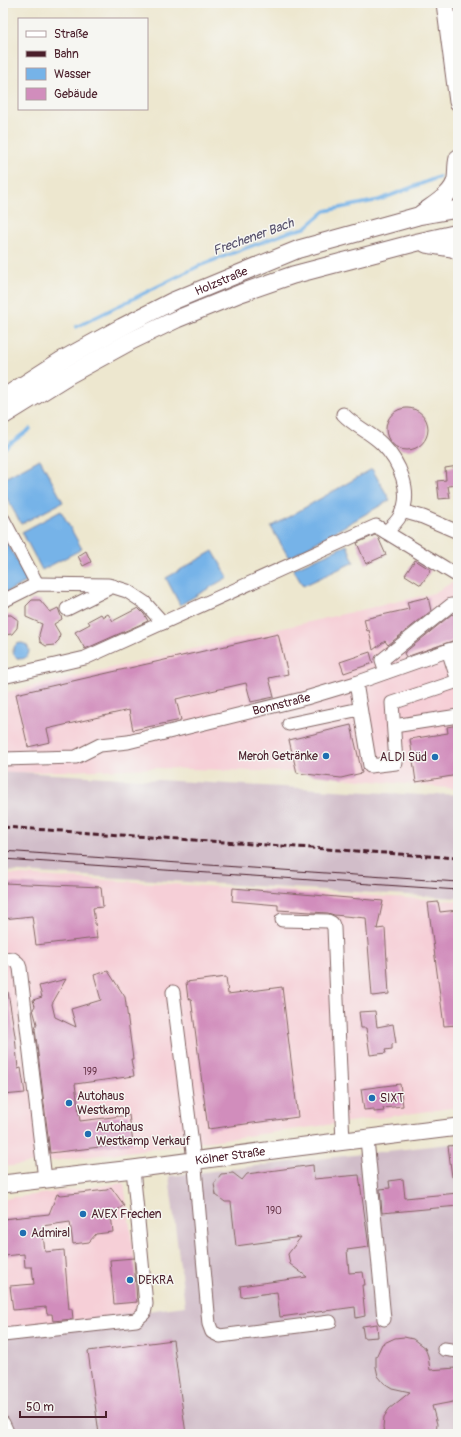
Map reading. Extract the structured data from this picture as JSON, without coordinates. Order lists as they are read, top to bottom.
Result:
{
  "streets": {
    "main road": ["Holzstraße", "Kölner Straße"],
    "street": ["Bonnstraße"]
  },
  "water": ["Frechener Bach"],
  "places": [
    "Meroh Getränke",
    "ALDI Süd",
    "SIXT",
    "Autohaus Westkamp",
    "Autohaus Westkamp Verkauf",
    "AVEX Frechen",
    "Admiral",
    "DEKRA"
  ],
  "house_numbers": ["199", "190"],
  "legend": [
    "Straße",
    "Bahn",
    "Wasser",
    "Gebäude"
  ],
  "scale_bar": "50 m"
}
